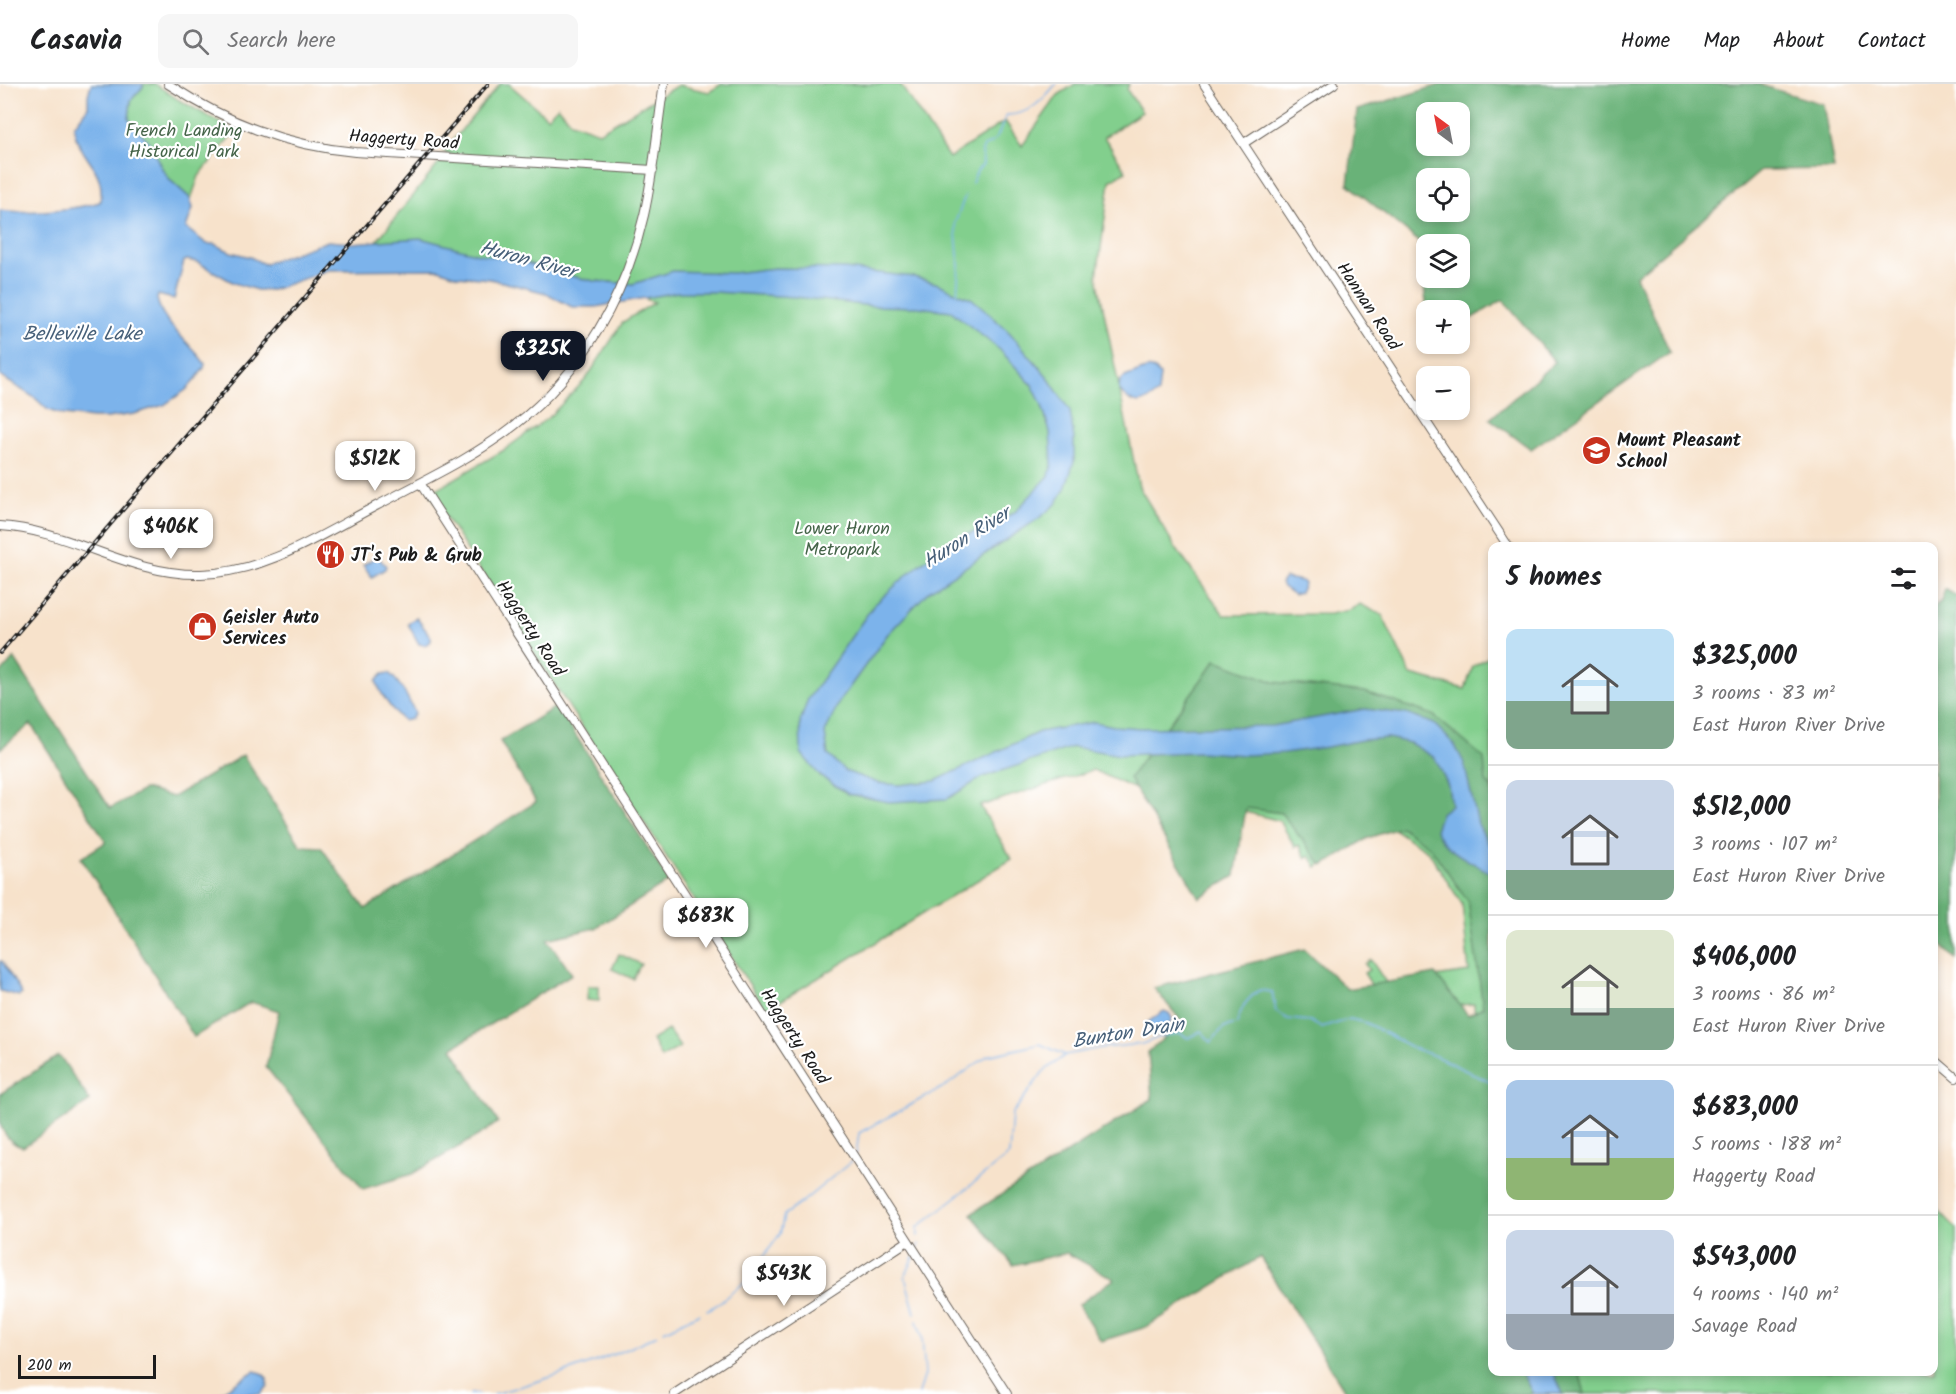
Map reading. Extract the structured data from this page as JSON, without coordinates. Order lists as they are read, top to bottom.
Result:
{
  "streets": {
    "street": ["Haggerty Road", "Hannan Road"]
  },
  "water": ["Huron River", "Belleville Lake", "Bunton Drain"],
  "parks": ["French Landing Historical Park", "Lower Huron Metropark"],
  "places": {
    "school or university": ["Mount Pleasant School"],
    "restaurant": ["JT's Pub & Grub"],
    "shop": ["Geisler Auto Services"]
  },
  "scale_bar": "200 m",
  "north": "top left",
  "page": {
    "header": "Casavia",
    "search": "Search here",
    "nav": [
      "Home",
      "Map",
      "About",
      "Contact"
    ],
    "map_buttons": ["+", "−"],
    "price": [
      "$325K",
      "$512K",
      "$406K",
      "$683K",
      "$543K"
    ],
    "heading": "5 homes",
    "list": [
      {
        "name": "$325,000",
        "note": "3 rooms · 83 m² · East Huron River Drive"
      },
      {
        "name": "$512,000",
        "note": "3 rooms · 107 m² · East Huron River Drive"
      },
      {
        "name": "$406,000",
        "note": "3 rooms · 86 m² · East Huron River Drive"
      },
      {
        "name": "$683,000",
        "note": "5 rooms · 188 m² · Haggerty Road"
      },
      {
        "name": "$543,000",
        "note": "4 rooms · 140 m² · Savage Road"
      }
    ],
    "scale": "200 m"
  }
}
